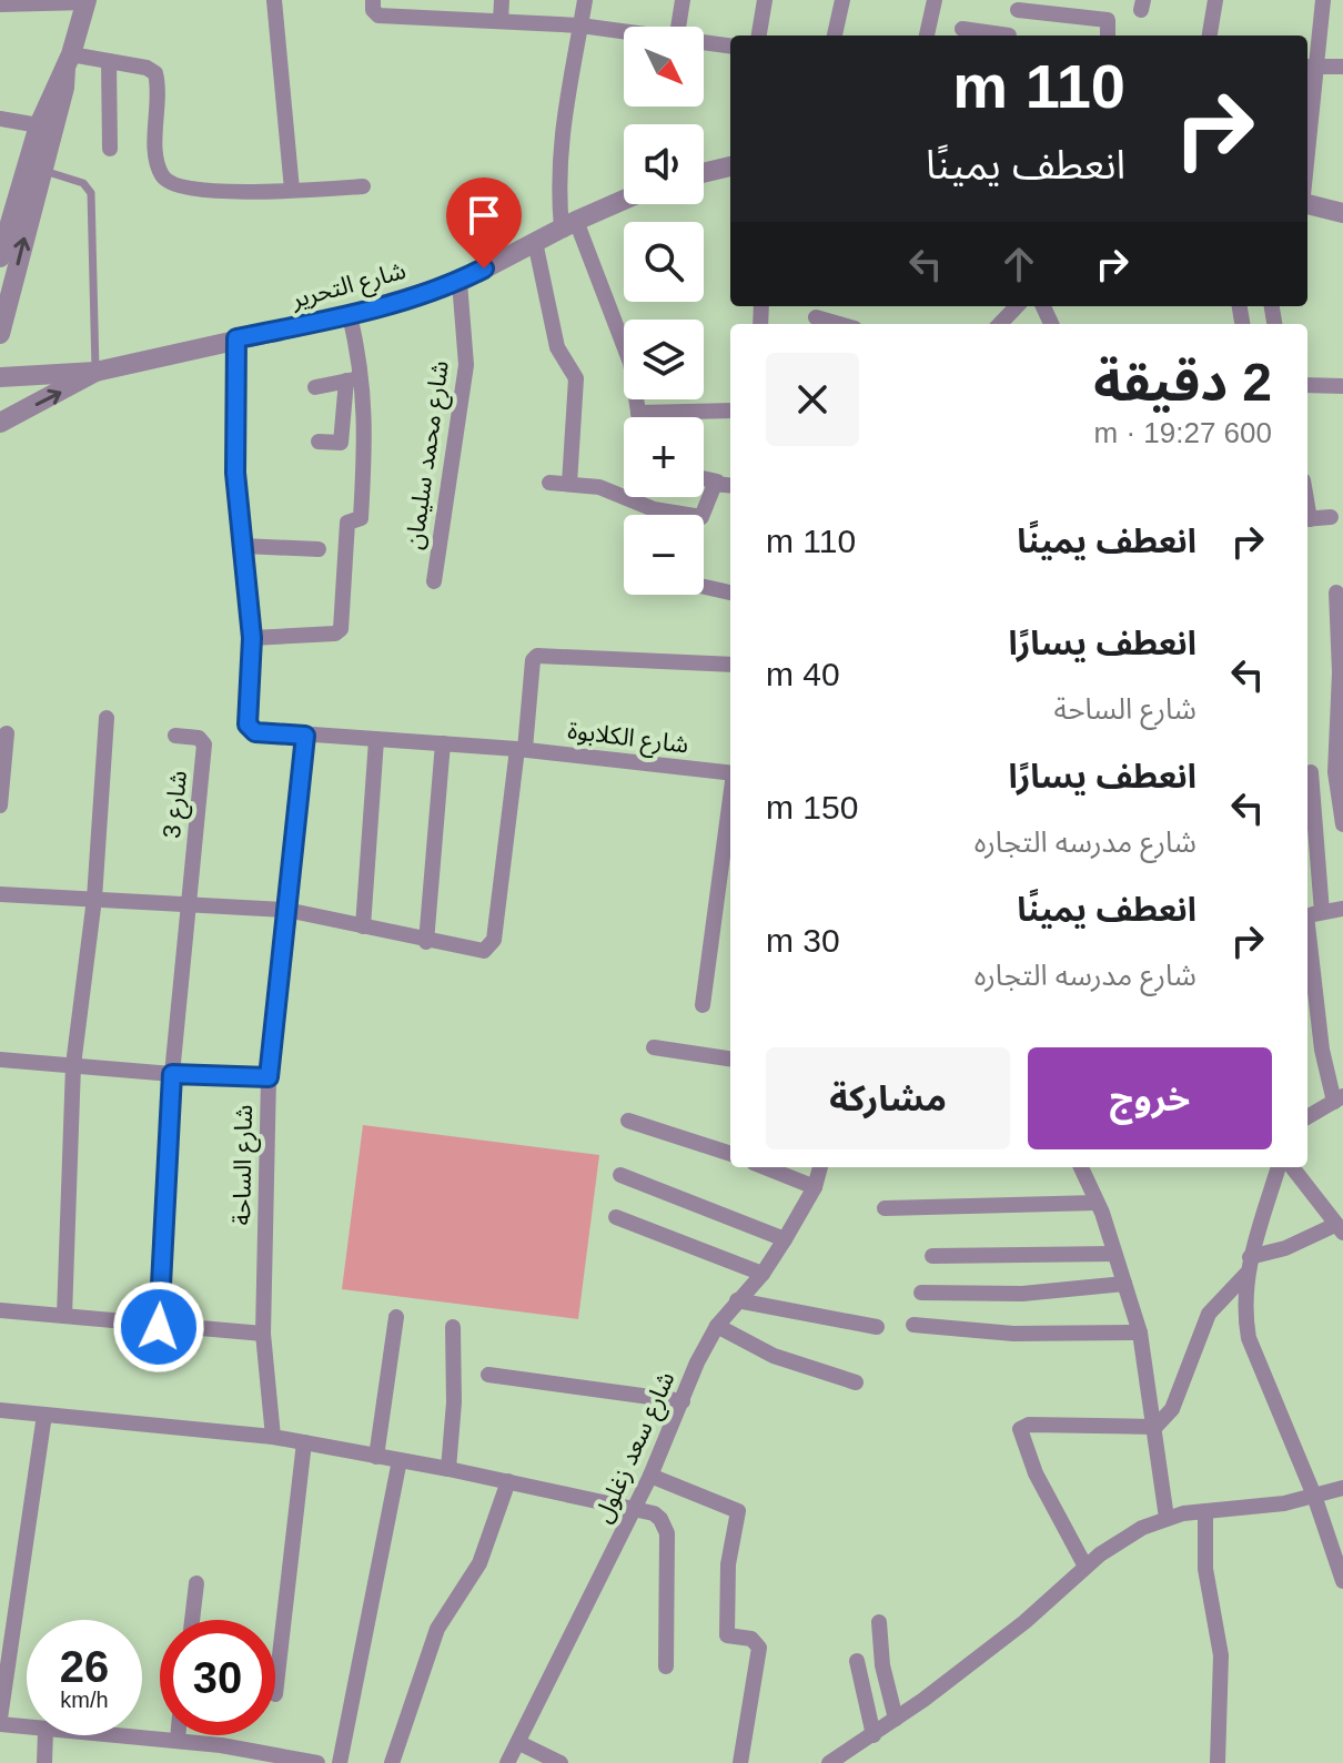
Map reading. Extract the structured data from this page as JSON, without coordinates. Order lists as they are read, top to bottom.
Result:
{
  "streets": {
    "street": [
      "شارع التحرير",
      "شارع محمد سليمان",
      "شارع الكلابوة",
      "شارع 3",
      "شارع الساحة",
      "شارع سعد زغلول"
    ]
  },
  "crossings": [
    ["شارع التحرير", "شارع محمد سليمان"],
    ["شارع الكلابوة", "شارع الساحة"]
  ],
  "north": "bottom right",
  "page": {
    "map_buttons": ["+", "−"],
    "turn": ["110 m", "انعطف يمينًا"],
    "heading": ["2 دقيقة", "600 m · 19:27"],
    "list": [
      {
        "name": "انعطف يمينًا",
        "value": "110 m"
      },
      {
        "name": "انعطف يسارًا",
        "note": "شارع الساحة",
        "value": "40 m"
      },
      {
        "name": "انعطف يسارًا",
        "note": "شارع مدرسه التجاره",
        "value": "150 m"
      },
      {
        "name": "انعطف يمينًا",
        "note": "شارع مدرسه التجاره",
        "value": "30 m"
      }
    ],
    "buttons": ["خروج", "مشاركة"],
    "speed": "26 km/h",
    "limit": "30"
  }
}
